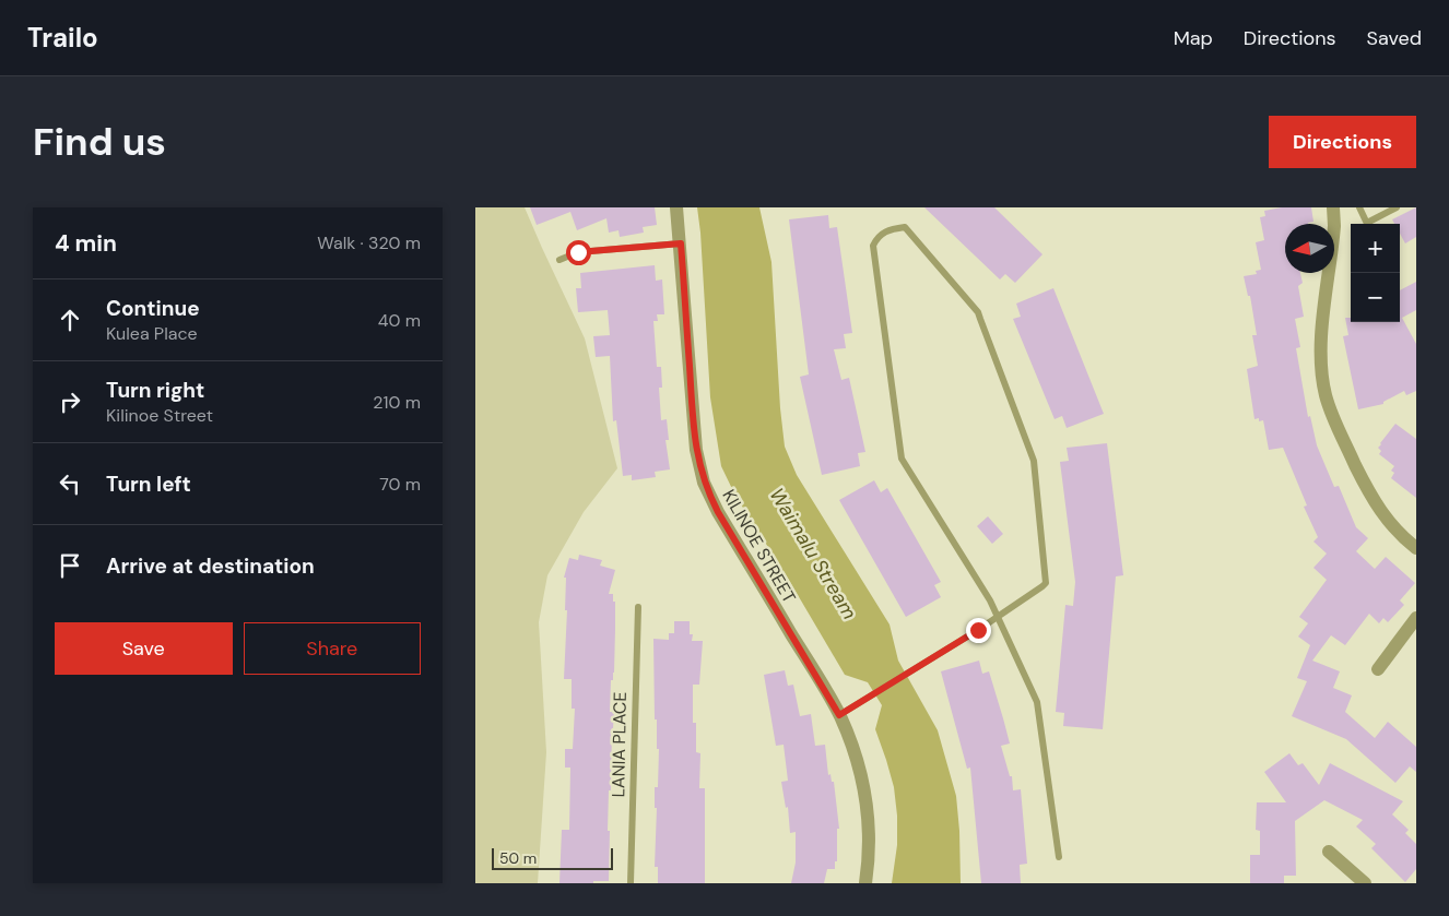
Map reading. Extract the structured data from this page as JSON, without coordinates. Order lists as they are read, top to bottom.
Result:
{
  "streets": {
    "street": ["KILINOE STREET"],
    "lane": ["LANIA PLACE"]
  },
  "water": ["Waimalu Stream"],
  "scale_bar": "50 m",
  "north": "left",
  "page": {
    "header": "Trailo",
    "nav": ["Map", "Directions", "Saved"],
    "buttons": [
      "Directions",
      ["Save", "Share"]
    ],
    "title": "Find us",
    "heading": ["4 min", "Walk · 320 m"],
    "map_buttons": ["+", "−"],
    "list": [
      ["Continue", "Kulea Place", "40 m"],
      ["Turn right", "Kilinoe Street", "210 m"],
      ["Turn left", "70 m"],
      "Arrive at destination"
    ],
    "scale": "50 m"
  }
}
